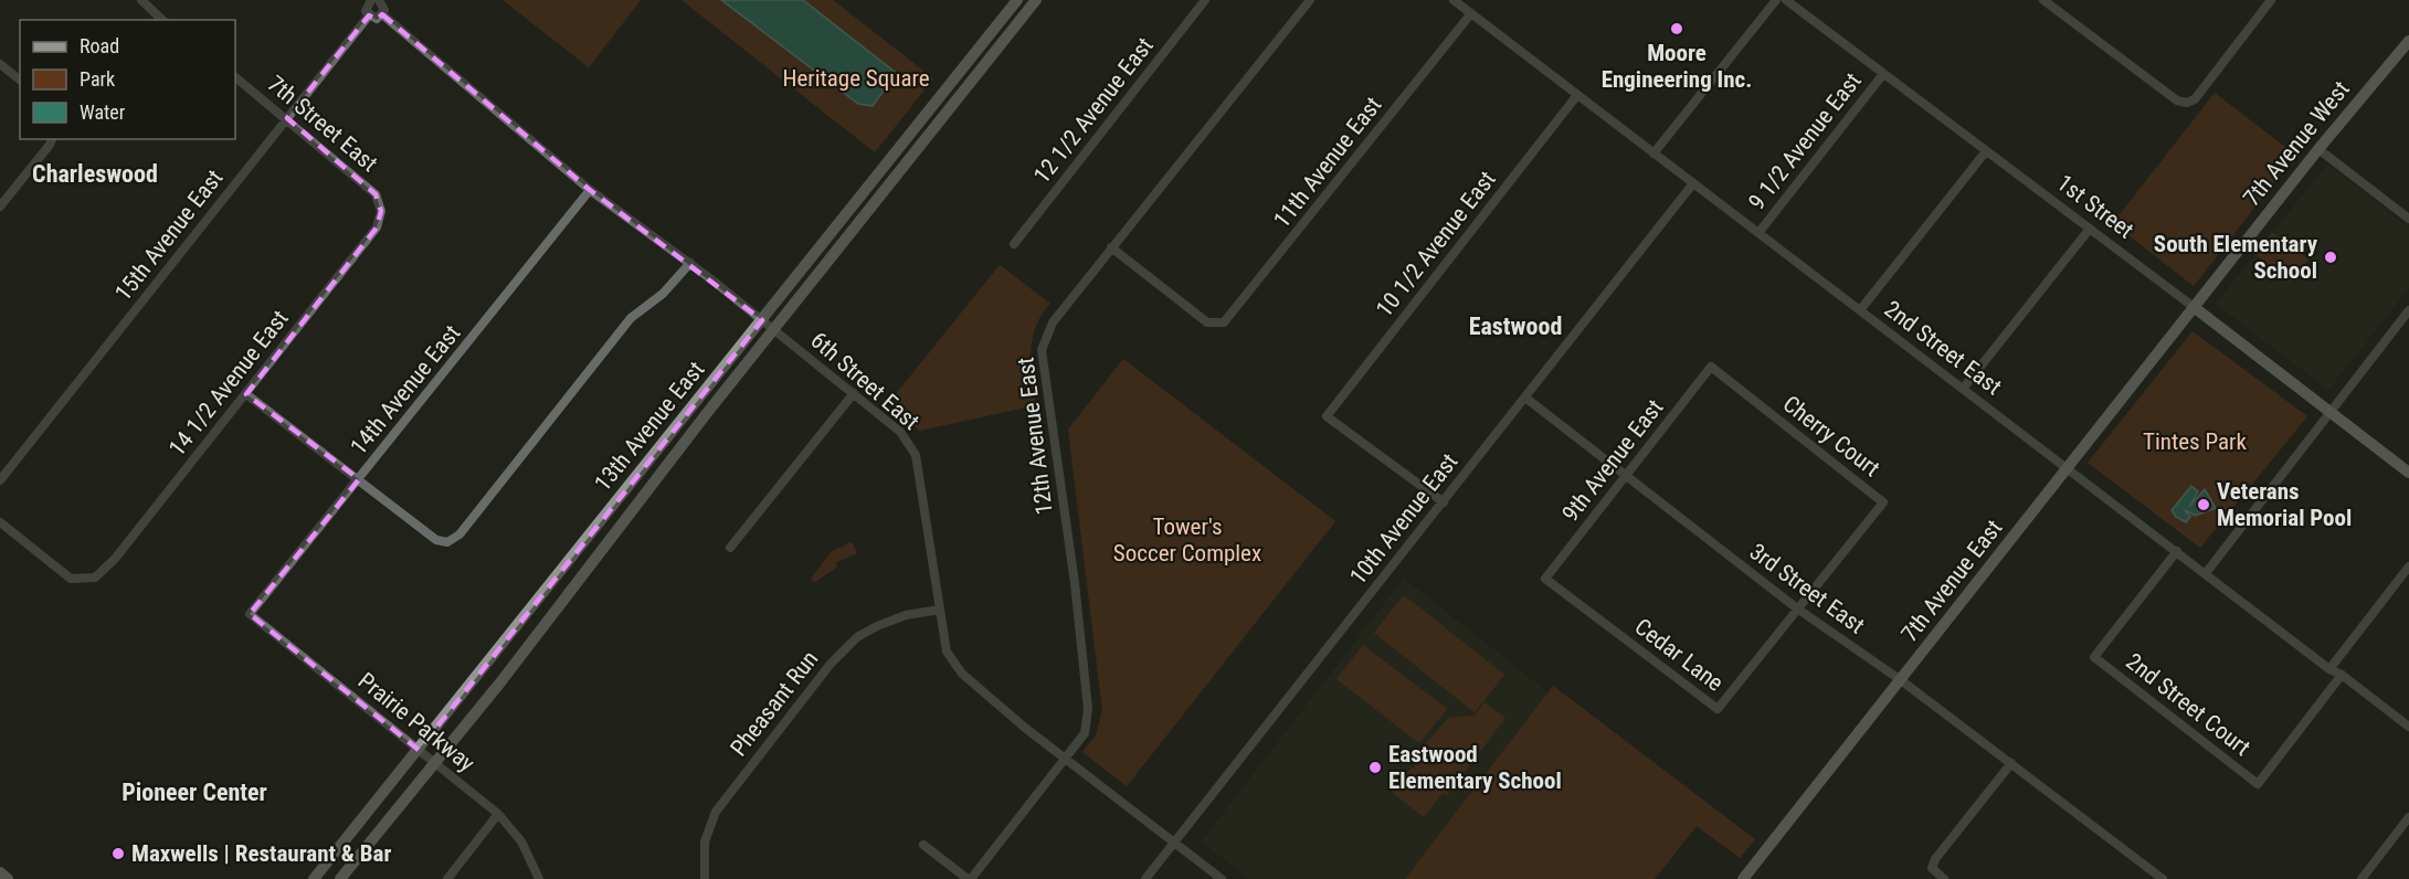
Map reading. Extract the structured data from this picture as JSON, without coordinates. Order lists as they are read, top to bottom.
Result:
{
  "streets": {
    "main road": [
      "7th Avenue West",
      "1st Street",
      "13th Avenue East",
      "7th Avenue East"
    ],
    "street": [
      "12 1/2 Avenue East",
      "7th Street East",
      "9 1/2 Avenue East",
      "11th Avenue East",
      "15th Avenue East",
      "10 1/2 Avenue East",
      "2nd Street East",
      "6th Street East",
      "14 1/2 Avenue East",
      "14th Avenue East",
      "12th Avenue East",
      "Cherry Court",
      "9th Avenue East",
      "10th Avenue East",
      "3rd Street East",
      "Cedar Lane",
      "Pheasant Run",
      "2nd Street Court",
      "Prairie Parkway"
    ]
  },
  "crossings": [
    ["7th Street East", "15th Avenue East"],
    ["7th Street East", "14 1/2 Avenue East"],
    ["9 1/2 Avenue East", "1st Street"],
    ["9 1/2 Avenue East", "2nd Street East"],
    ["7th Avenue West", "1st Street"],
    ["7th Avenue West", "7th Avenue East"],
    ["11th Avenue East", "2nd Street East"],
    ["11th Avenue East", "12th Avenue East"],
    ["1st Street", "7th Avenue East"],
    ["10 1/2 Avenue East", "2nd Street East"],
    ["10 1/2 Avenue East", "10th Avenue East"],
    ["2nd Street East", "10th Avenue East"],
    ["2nd Street East", "7th Avenue East"],
    ["2nd Street East", "2nd Street Court"],
    ["6th Street East", "14th Avenue East"],
    ["6th Street East", "13th Avenue East"],
    ["6th Street East", "12th Avenue East"],
    ["6th Street East", "10th Avenue East"],
    ["6th Street East", "Pheasant Run"],
    ["14th Avenue East", "Prairie Parkway"],
    ["13th Avenue East", "Prairie Parkway"],
    ["Cherry Court", "9th Avenue East"],
    ["Cherry Court", "3rd Street East"],
    ["Cherry Court", "Cedar Lane"],
    ["9th Avenue East", "3rd Street East"],
    ["9th Avenue East", "Cedar Lane"],
    ["10th Avenue East", "3rd Street East"],
    ["7th Avenue East", "3rd Street East"],
    ["3rd Street East", "Cedar Lane"]
  ],
  "districts": ["Charleswood", "Eastwood", "Pioneer Center"],
  "parks": ["Heritage Square", "Tintes Park", "Tower's Soccer Complex"],
  "places": [
    "Moore Engineering Inc.",
    "South Elementary School",
    "Veterans Memorial Pool",
    "Eastwood Elementary School",
    "Maxwells | Restaurant & Bar"
  ],
  "legend": ["Road", "Park", "Water"]
}
